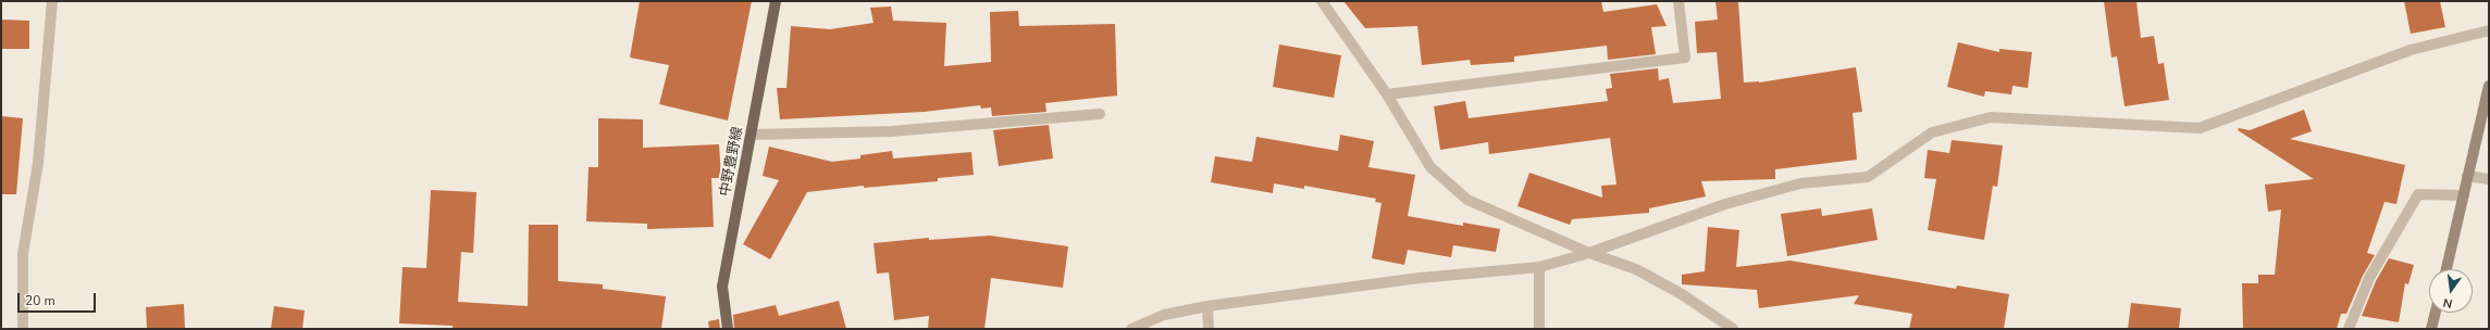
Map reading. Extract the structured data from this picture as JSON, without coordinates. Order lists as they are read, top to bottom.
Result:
{
  "streets": {
    "main road": ["中野豊野線"]
  },
  "scale_bar": "20 m",
  "north": "bottom"
}
